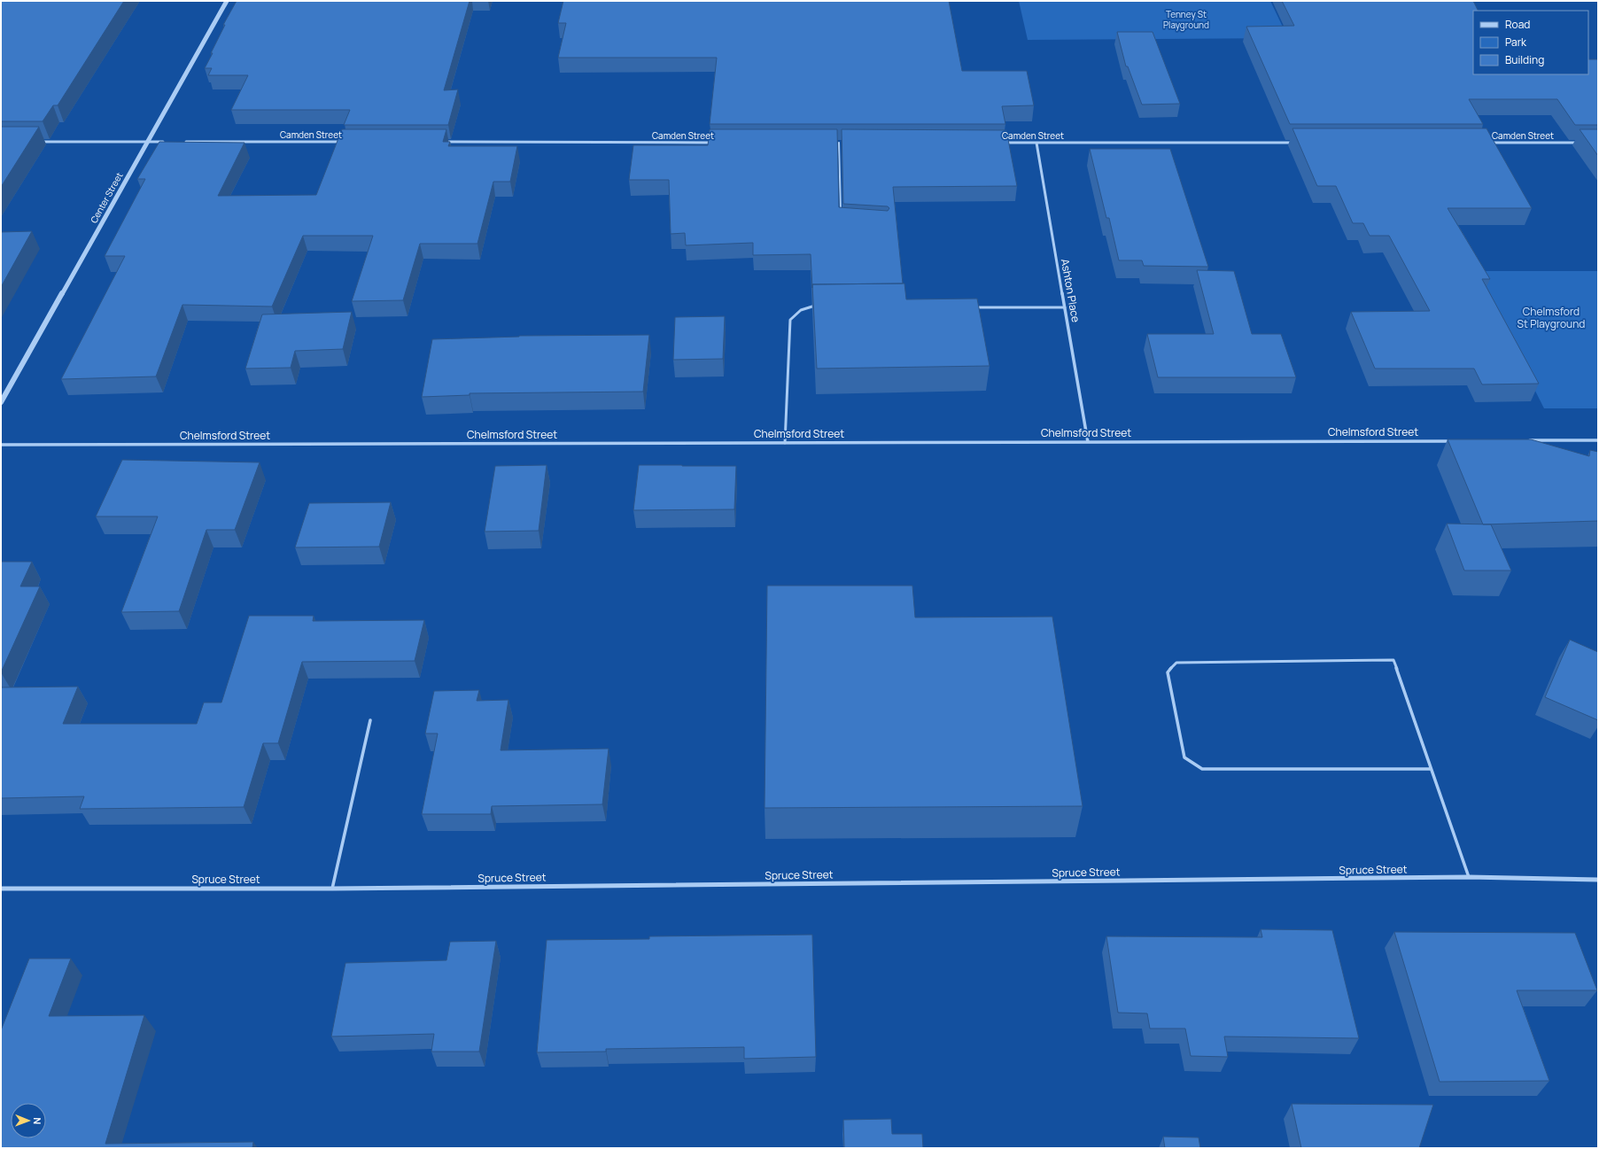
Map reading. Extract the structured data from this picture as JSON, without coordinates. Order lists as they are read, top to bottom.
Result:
{
  "streets": {
    "street": [
      "Camden Street",
      "Center Street",
      "Ashton Place",
      "Chelmsford Street",
      "Spruce Street"
    ]
  },
  "crossings": [
    ["Camden Street", "Ashton Place"],
    ["Ashton Place", "Chelmsford Street"]
  ],
  "parks": ["Tenney St Playground", "Chelmsford St Playground"],
  "legend": ["Road", "Park", "Building"],
  "north": "right"
}
